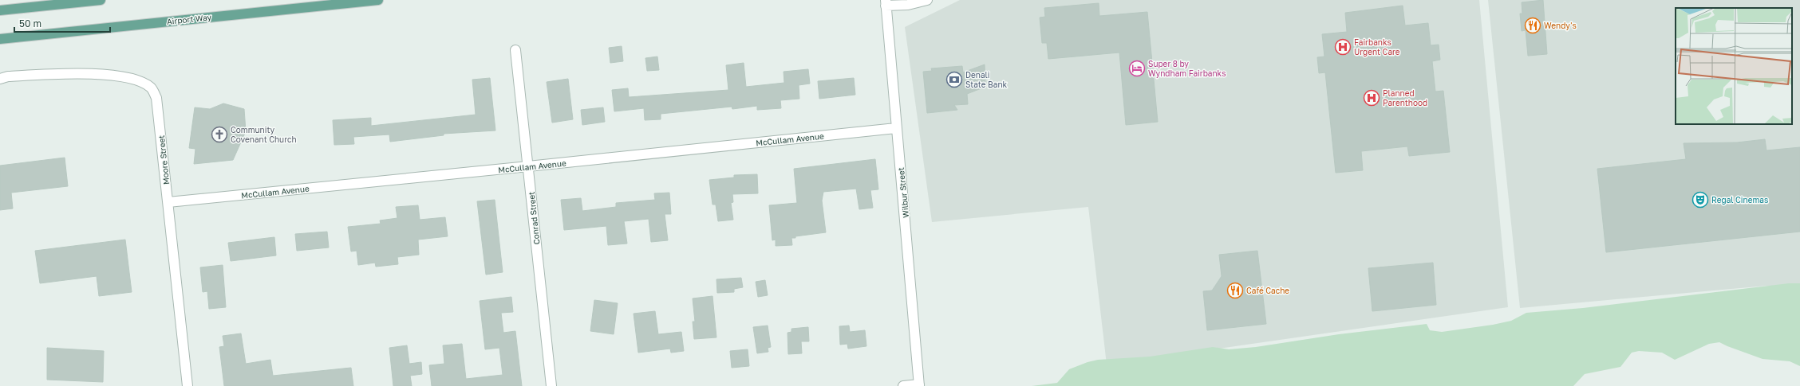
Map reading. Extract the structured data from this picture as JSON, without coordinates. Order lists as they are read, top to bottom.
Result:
{
  "streets": {
    "main road": ["Airport Way"],
    "street": [
      "McCullam Avenue",
      "Moore Street",
      "Wilbur Street",
      "Conrad Street"
    ]
  },
  "crossings": [
    ["McCullam Avenue", "Moore Street"],
    ["McCullam Avenue", "Wilbur Street"],
    ["McCullam Avenue", "Conrad Street"]
  ],
  "places": {
    "restaurant": ["Wendy's", "Café Cache"],
    "hospital": ["Fairbanks Urgent Care", "Planned Parenthood"],
    "hotel": ["Super 8 by Wyndham Fairbanks"],
    "bank": ["Denali State Bank"],
    "church": ["Community Covenant Church"],
    "theatre": ["Regal Cinemas"]
  },
  "scale_bar": "50 m"
}
